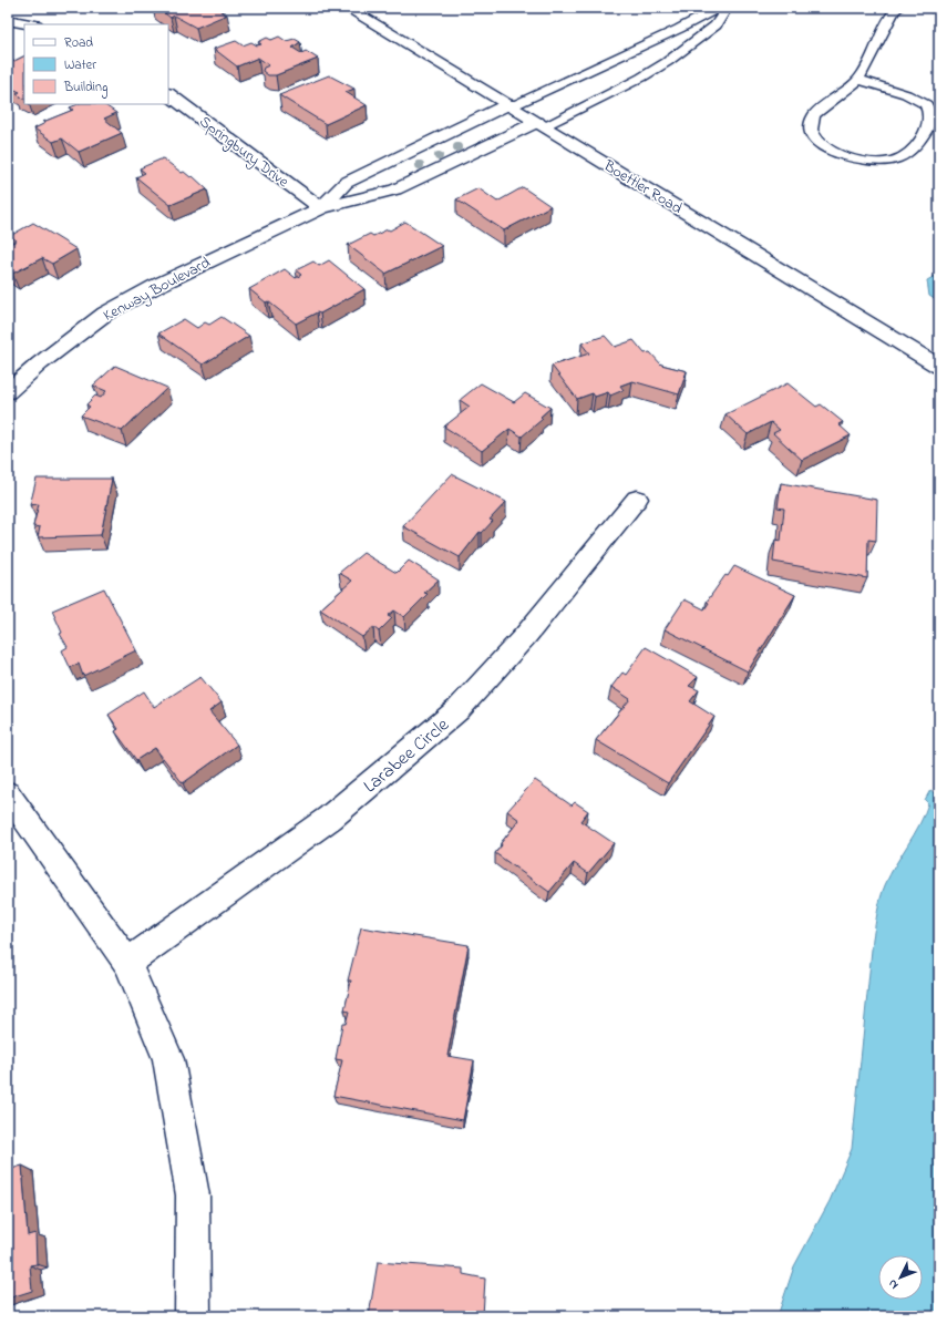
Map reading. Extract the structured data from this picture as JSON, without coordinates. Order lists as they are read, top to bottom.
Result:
{
  "streets": {
    "street": [
      "Springbury Drive",
      "Boettler Road",
      "Kenway Boulevard",
      "Larabee Circle"
    ]
  },
  "crossings": [
    ["Springbury Drive", "Kenway Boulevard"],
    ["Boettler Road", "Kenway Boulevard"]
  ],
  "legend": ["Road", "Water", "Building"],
  "north": "bottom left"
}
